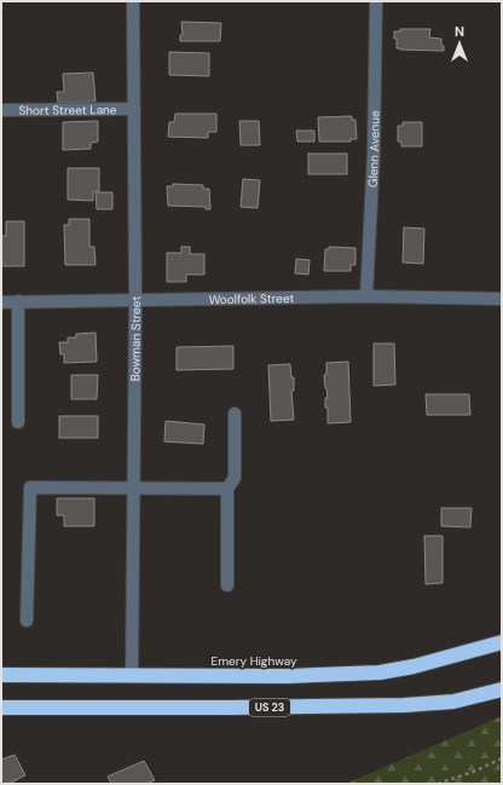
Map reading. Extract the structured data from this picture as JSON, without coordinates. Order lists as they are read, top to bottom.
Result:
{
  "streets": {
    "highway": ["Emery Highway", "US 23"],
    "street": [
      "Short Street Lane",
      "Glenn Avenue",
      "Woolfolk Street",
      "Bowman Street"
    ]
  },
  "crossings": [
    ["Short Street Lane", "Bowman Street"],
    ["Glenn Avenue", "Woolfolk Street"],
    ["Woolfolk Street", "Bowman Street"],
    ["Bowman Street", "Emery Highway"]
  ],
  "north": "top"
}
